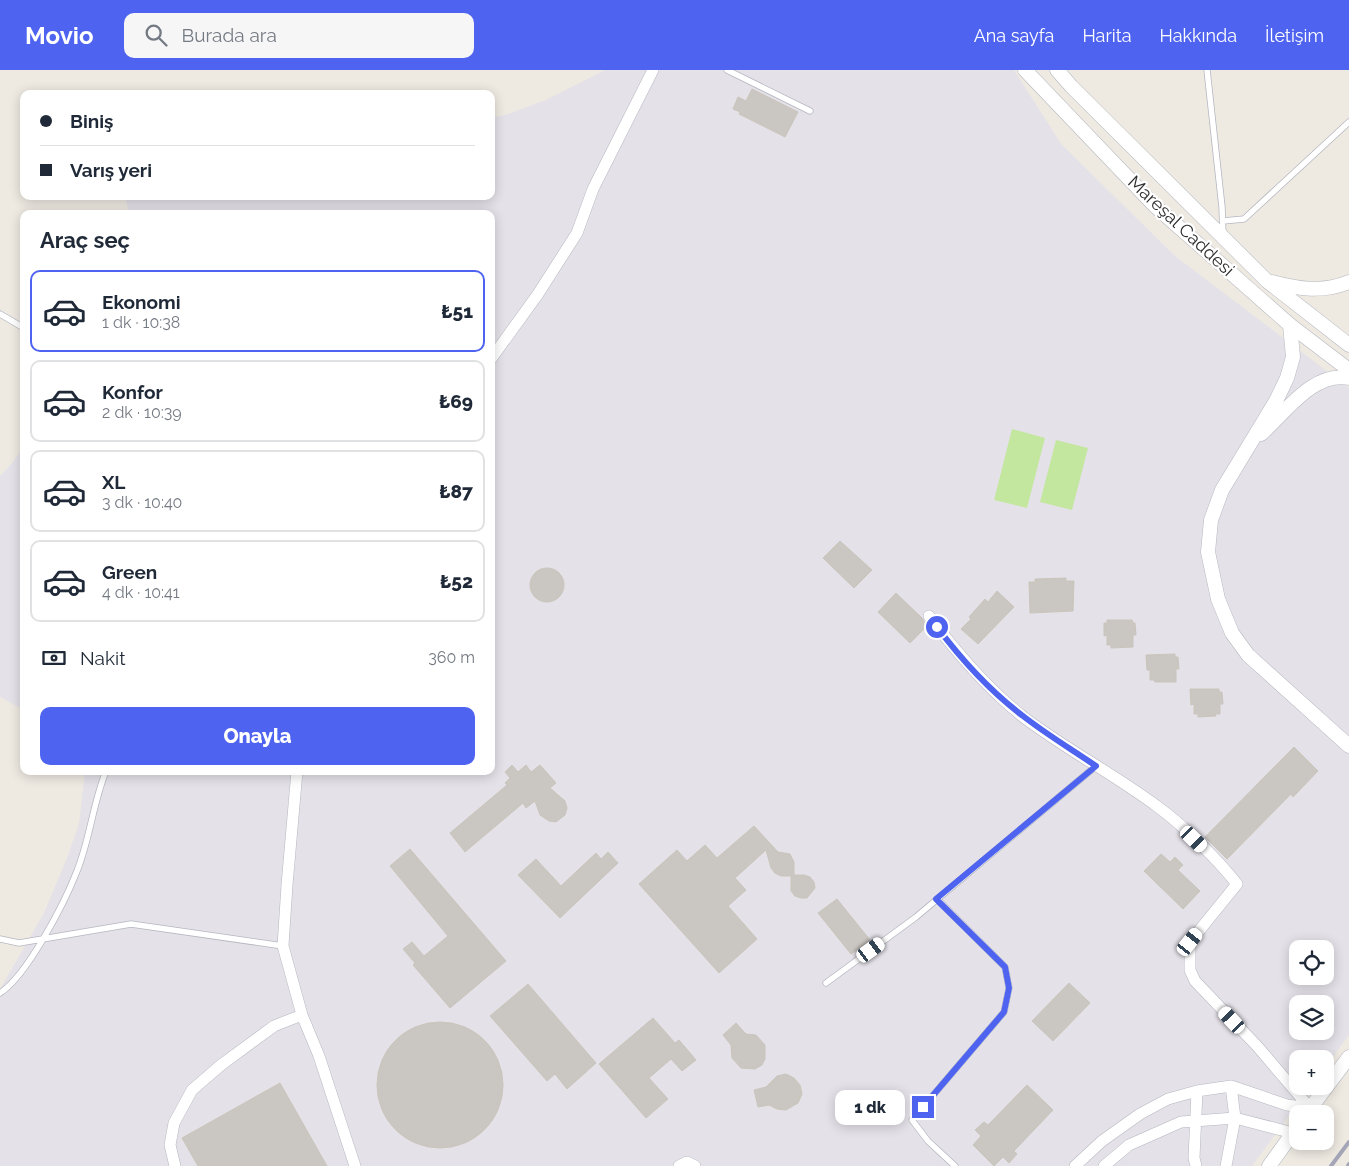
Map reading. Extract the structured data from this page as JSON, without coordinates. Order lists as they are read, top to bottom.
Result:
{
  "streets": {
    "street": ["Mareşal Caddesi"]
  },
  "page": {
    "header": "Movio",
    "search": "Burada ara",
    "nav": [
      "Ana sayfa",
      "Harita",
      "Hakkında",
      "İletişim"
    ],
    "banner": ["Biniş", "Varış yeri"],
    "heading": "Araç seç",
    "list": [
      {
        "name": "Ekonomi",
        "note": "1 dk · 10:38",
        "value": "₺51"
      },
      {
        "name": "Konfor",
        "note": "2 dk · 10:39",
        "value": "₺69"
      },
      {
        "name": "XL",
        "note": "3 dk · 10:40",
        "value": "₺87"
      },
      {
        "name": "Green",
        "note": "4 dk · 10:41",
        "value": "₺52"
      }
    ],
    "pay": ["Nakit", "360 m"],
    "buttons": "Onayla",
    "map_buttons": ["+", "−"],
    "bubble": "1 dk"
  }
}
